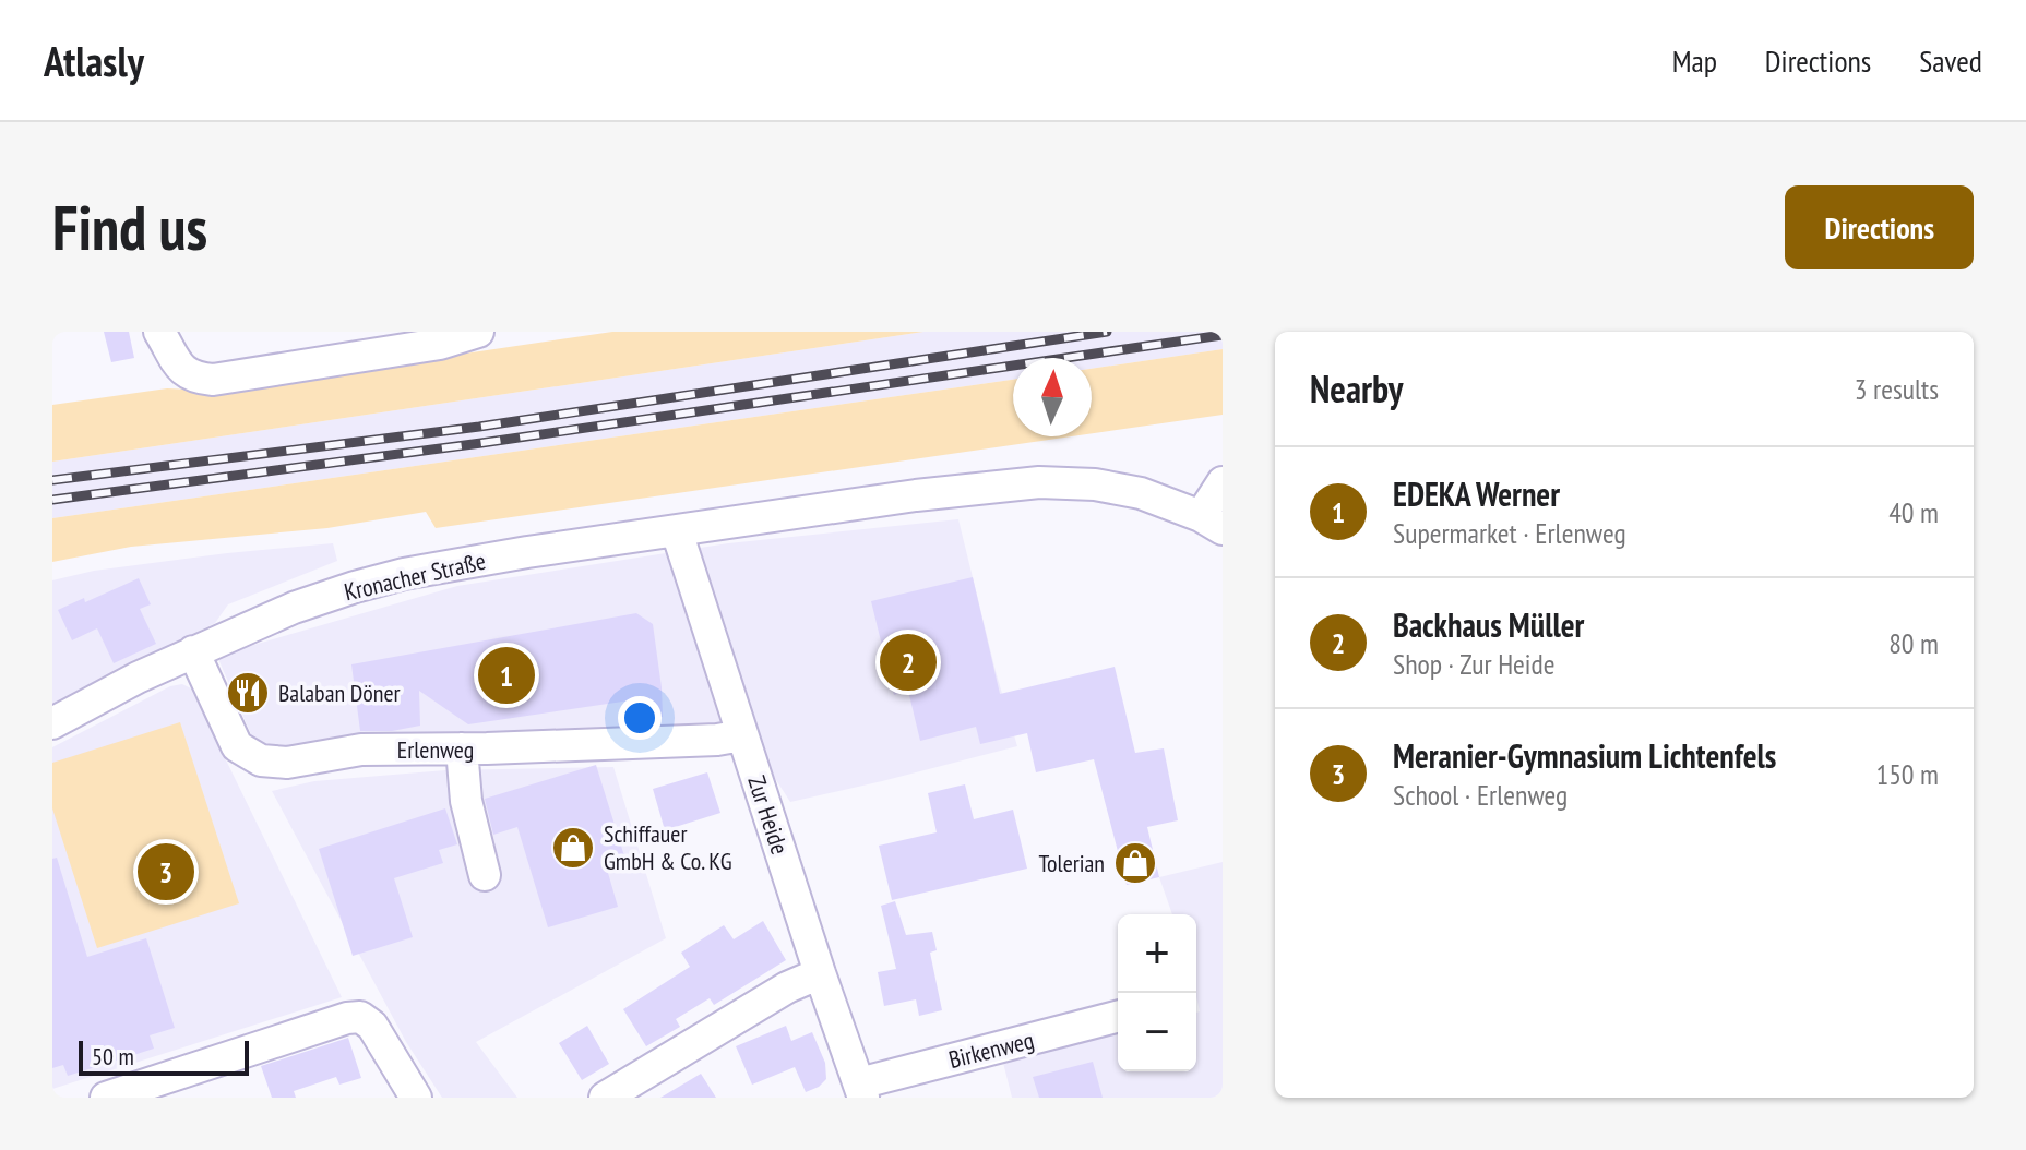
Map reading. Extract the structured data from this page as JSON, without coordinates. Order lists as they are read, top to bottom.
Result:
{
  "streets": {
    "street": [
      "Kronacher Straße",
      "Erlenweg",
      "Zur Heide",
      "Birkenweg"
    ]
  },
  "crossings": [
    ["Kronacher Straße", "Erlenweg"],
    ["Kronacher Straße", "Zur Heide"],
    ["Erlenweg", "Zur Heide"],
    ["Zur Heide", "Birkenweg"]
  ],
  "places": {
    "restaurant": ["Balaban Döner"],
    "shop": ["Schiffauer GmbH & Co. KG", "Tolerian"]
  },
  "scale_bar": "50 m",
  "north": "top",
  "page": {
    "header": "Atlasly",
    "nav": ["Map", "Directions", "Saved"],
    "buttons": "Directions",
    "title": "Find us",
    "heading": ["Nearby", "3 results"],
    "list": [
      {
        "mark": "1",
        "name": "EDEKA Werner",
        "note": "Supermarket · Erlenweg",
        "value": "40 m"
      },
      {
        "mark": "2",
        "name": "Backhaus Müller",
        "note": "Shop · Zur Heide",
        "value": "80 m"
      },
      {
        "mark": "3",
        "name": "Meranier-Gymnasium Lichtenfels",
        "note": "School · Erlenweg",
        "value": "150 m"
      }
    ],
    "pins": ["2", "1", "3"],
    "map_buttons": ["+", "−"],
    "scale": "50 m"
  }
}
